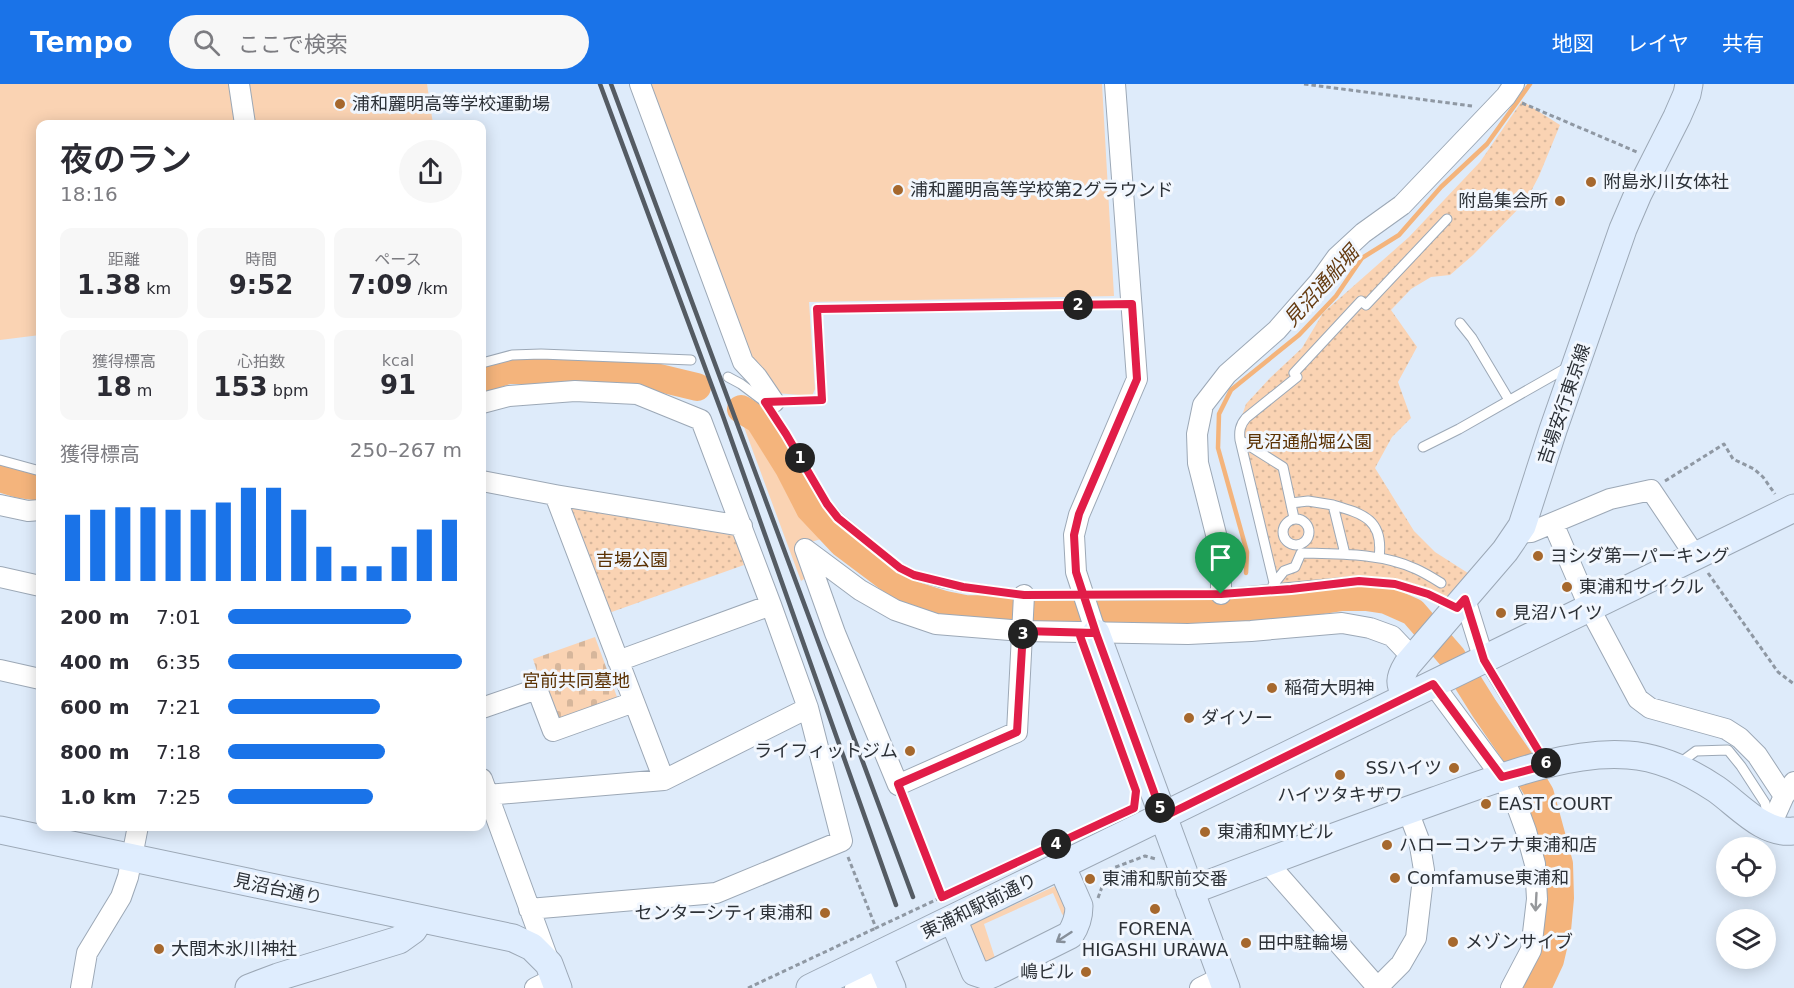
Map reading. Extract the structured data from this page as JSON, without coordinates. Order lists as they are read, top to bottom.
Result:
{
  "streets": {
    "street": ["吉場安行東京線", "見沼台通り", "東浦和駅前通り"]
  },
  "crossings": [
    ["吉場安行東京線", "東浦和駅前通り"]
  ],
  "water": ["見沼通船堀"],
  "parks": ["見沼通船堀公園", "吉場公園", "宮前共同墓地"],
  "places": [
    "浦和麗明高等学校運動場",
    "附島氷川女体社",
    "浦和麗明高等学校第2グラウンド",
    "附島集会所",
    "ヨシダ第一パーキング",
    "東浦和サイクル",
    "見沼ハイツ",
    "稲荷大明神",
    "ダイソー",
    "ライフィットジム",
    "SSハイツ",
    "ハイツタキザワ",
    "EAST COURT",
    "東浦和MYビル",
    "ハローコンテナ東浦和店",
    "Comfamuse東浦和",
    "東浦和駅前交番",
    "FORENA HIGASHI URAWA",
    "センターシティ東浦和",
    "メゾンサイブ",
    "田中駐輪場",
    "大間木氷川神社",
    "嶋ビル"
  ],
  "page": {
    "header": "Tempo",
    "search": "ここで検索",
    "nav": ["地図", "レイヤ", "共有"],
    "heading": ["夜のラン", "18:16"],
    "stats": [
      ["距離", "1.38 km"],
      ["時間", "9:52"],
      ["ペース", "7:09 /km"],
      ["獲得標高", "18 m"],
      ["心拍数", "153 bpm"],
      ["kcal", "91"]
    ],
    "pins": [
      "2",
      "1",
      "3",
      "6",
      "5",
      "4"
    ],
    "chart": ["獲得標高", "250–267 m"],
    "list": [
      {
        "name": "200 m",
        "note": "7:01"
      },
      {
        "name": "400 m",
        "note": "6:35"
      },
      {
        "name": "600 m",
        "note": "7:21"
      },
      {
        "name": "800 m",
        "note": "7:18"
      },
      {
        "name": "1.0 km",
        "note": "7:25"
      }
    ]
  }
}
